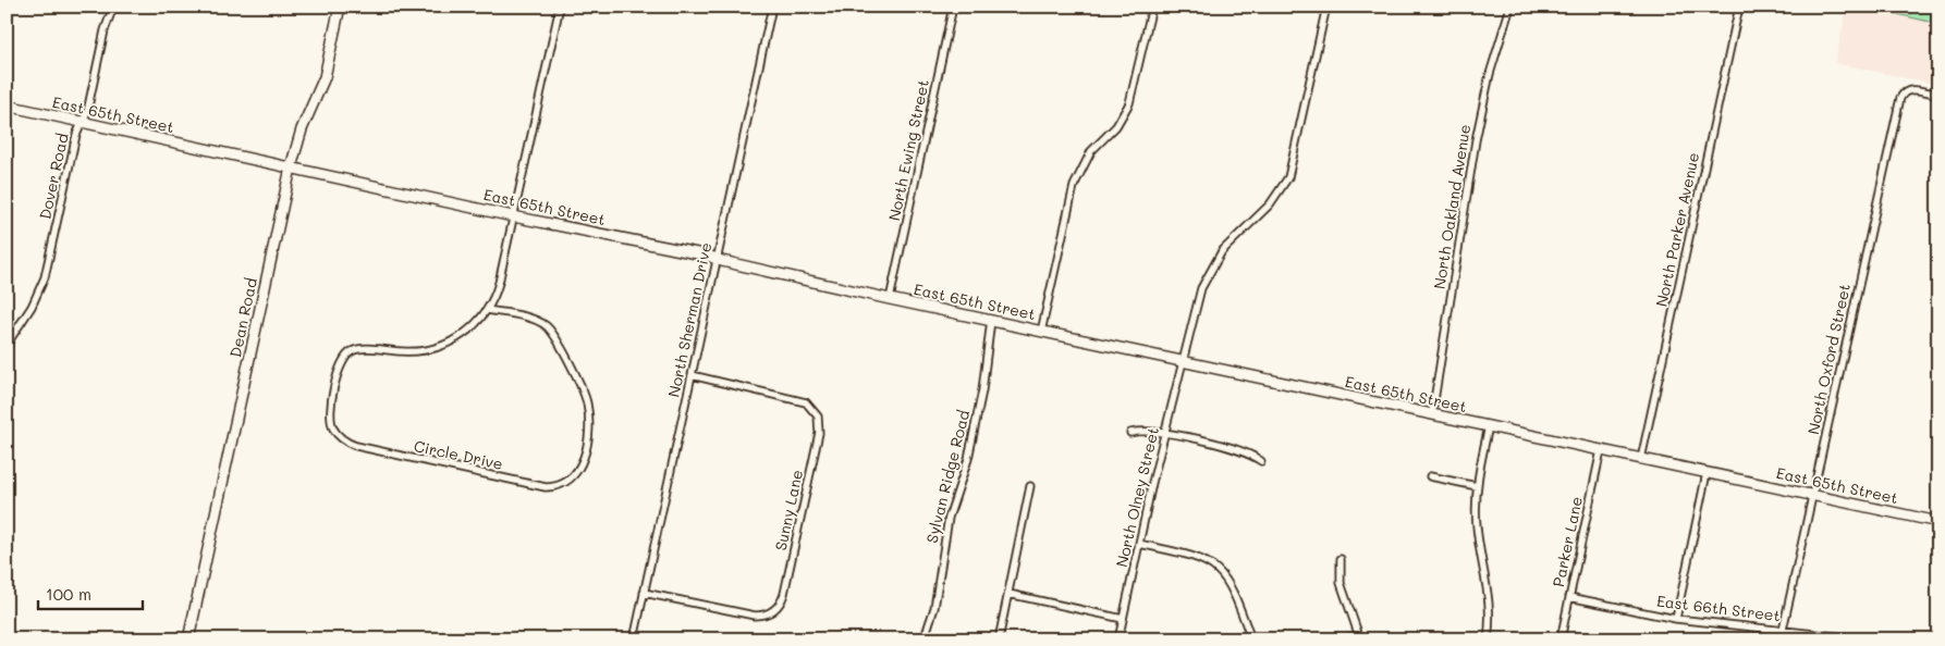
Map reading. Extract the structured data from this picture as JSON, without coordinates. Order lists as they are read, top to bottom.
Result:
{
  "streets": {
    "street": [
      "East 65th Street",
      "North Ewing Street",
      "Dover Road",
      "North Oakland Avenue",
      "North Parker Avenue",
      "Dean Road",
      "North Sherman Drive",
      "North Oxford Street",
      "Circle Drive",
      "Sylvan Ridge Road",
      "North Olney Street",
      "Sunny Lane",
      "Parker Lane",
      "East 66th Street"
    ]
  },
  "crossings": [
    ["East 65th Street", "North Ewing Street"],
    ["East 65th Street", "Dover Road"],
    ["East 65th Street", "North Oakland Avenue"],
    ["East 65th Street", "North Parker Avenue"],
    ["East 65th Street", "Dean Road"],
    ["East 65th Street", "North Sherman Drive"],
    ["East 65th Street", "North Oxford Street"],
    ["East 65th Street", "Sylvan Ridge Road"],
    ["East 65th Street", "North Olney Street"],
    ["East 65th Street", "Parker Lane"],
    ["North Sherman Drive", "Sunny Lane"],
    ["North Oxford Street", "East 66th Street"],
    ["Parker Lane", "East 66th Street"]
  ],
  "scale_bar": "100 m"
}
